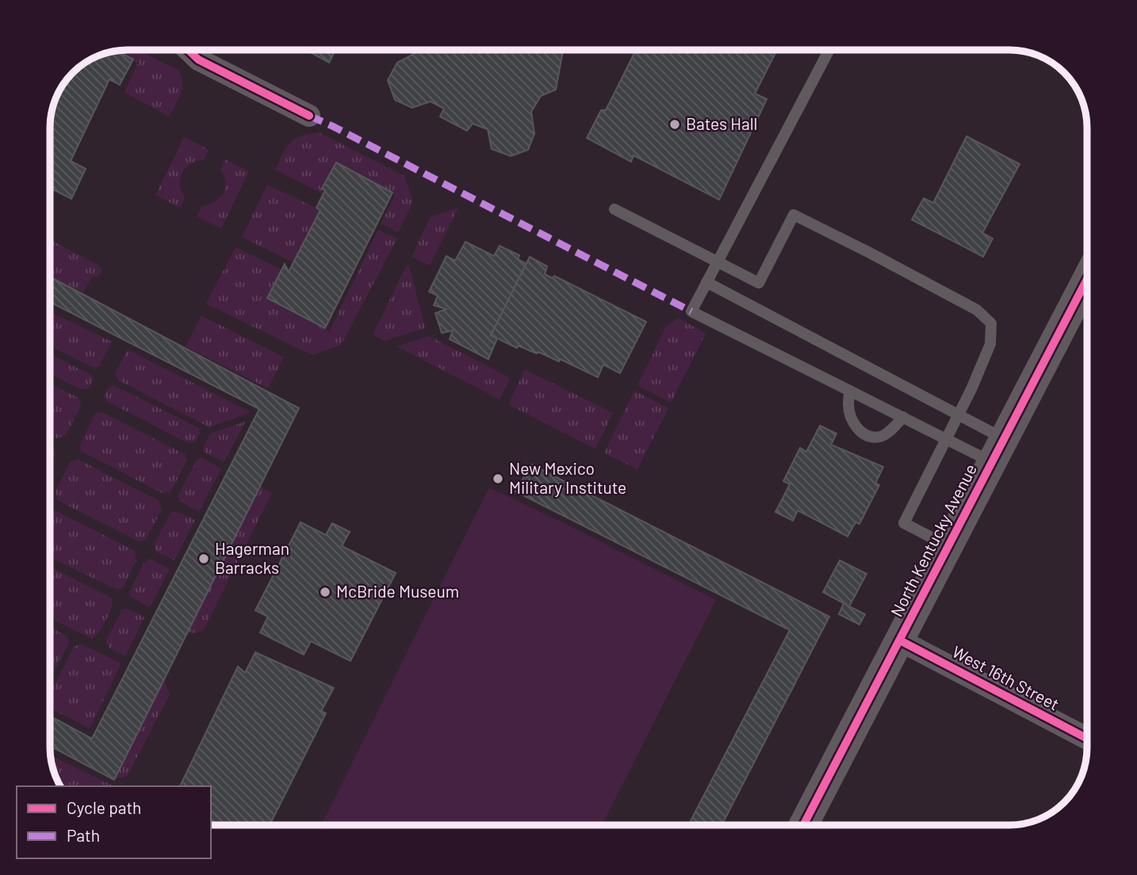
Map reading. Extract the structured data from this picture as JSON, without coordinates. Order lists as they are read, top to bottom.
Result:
{
  "streets": {
    "street": ["North Kentucky Avenue", "West 16th Street"]
  },
  "crossings": [
    ["North Kentucky Avenue", "West 16th Street"]
  ],
  "places": [
    "Bates Hall",
    "New Mexico Military Institute",
    "Hagerman Barracks",
    "McBride Museum"
  ],
  "legend": ["Cycle path", "Path"]
}
